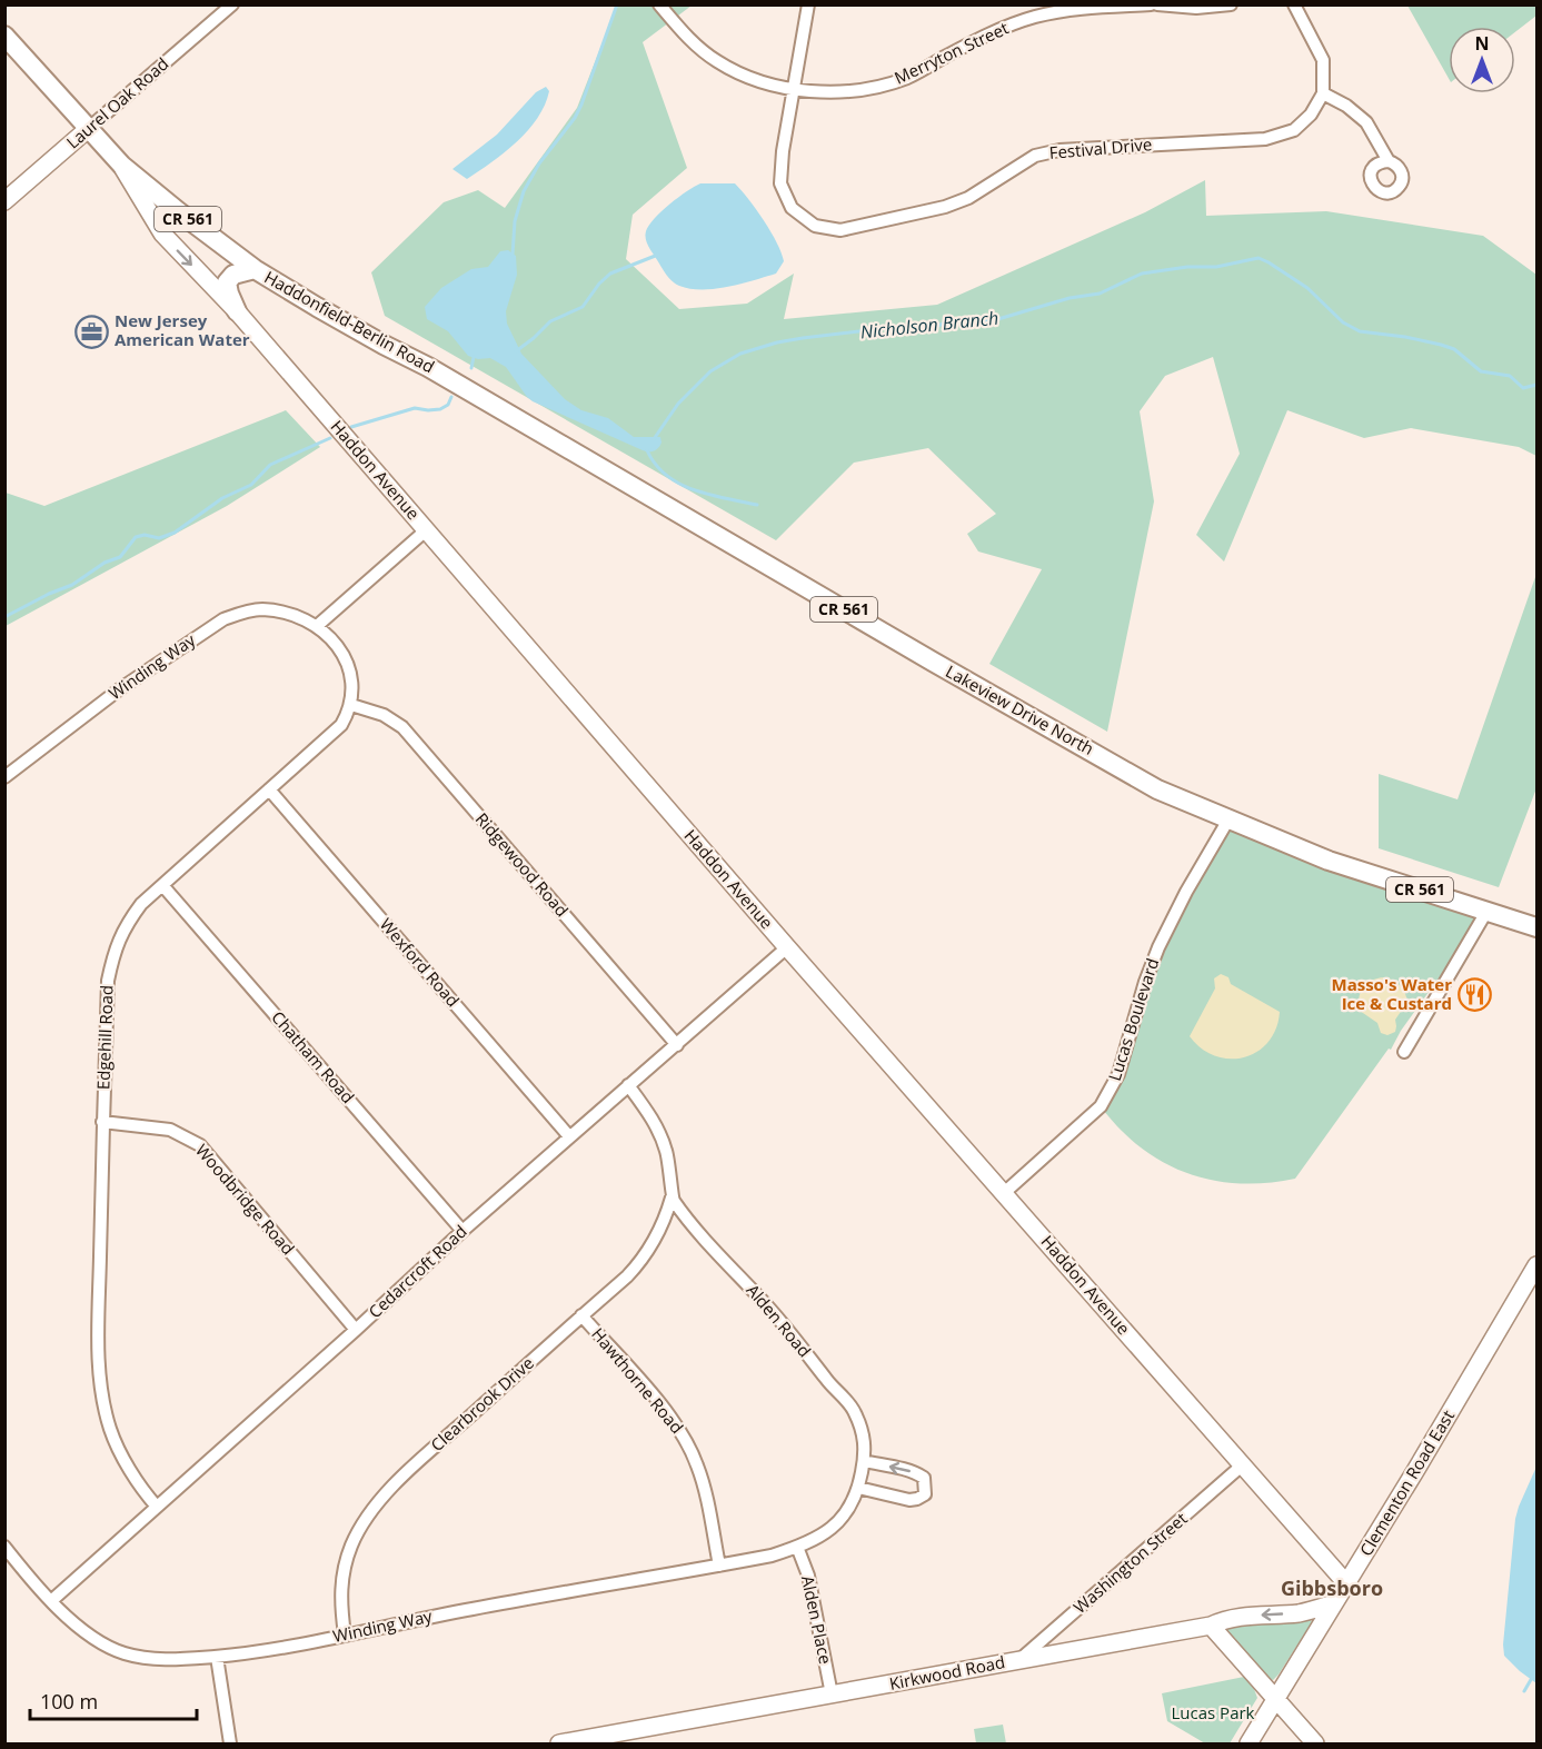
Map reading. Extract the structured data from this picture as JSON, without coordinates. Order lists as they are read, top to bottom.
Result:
{
  "streets": {
    "main road": ["CR 561", "Haddonfield-Berlin Road", "Lakeview Drive North"],
    "street": [
      "Merryton Street",
      "Laurel Oak Road",
      "Festival Drive",
      "Haddon Avenue",
      "Winding Way",
      "Ridgewood Road",
      "Wexford Road",
      "Lucas Boulevard",
      "Edgehill Road",
      "Chatham Road",
      "Woodbridge Road",
      "Cedarcroft Road",
      "Alden Road",
      "Hawthorne Road",
      "Clearbrook Drive",
      "Clementon Road East",
      "Washington Street",
      "Alden Place",
      "Kirkwood Road"
    ]
  },
  "crossings": [
    ["Merryton Street", "Festival Drive"],
    ["Laurel Oak Road", "Haddonfield-Berlin Road"],
    ["Haddonfield-Berlin Road", "Haddon Avenue"],
    ["Haddonfield-Berlin Road", "Lakeview Drive North"],
    ["Haddon Avenue", "Lucas Boulevard"],
    ["Haddon Avenue", "Cedarcroft Road"],
    ["Haddon Avenue", "Clementon Road East"],
    ["Haddon Avenue", "Washington Street"],
    ["Winding Way", "Cedarcroft Road"],
    ["Winding Way", "Alden Road"],
    ["Winding Way", "Hawthorne Road"],
    ["Winding Way", "Clearbrook Drive"],
    ["Winding Way", "Alden Place"],
    ["Lakeview Drive North", "Lucas Boulevard"],
    ["Ridgewood Road", "Edgehill Road"],
    ["Ridgewood Road", "Cedarcroft Road"],
    ["Wexford Road", "Edgehill Road"],
    ["Wexford Road", "Cedarcroft Road"],
    ["Edgehill Road", "Chatham Road"],
    ["Edgehill Road", "Woodbridge Road"],
    ["Edgehill Road", "Cedarcroft Road"],
    ["Chatham Road", "Cedarcroft Road"],
    ["Woodbridge Road", "Cedarcroft Road"],
    ["Alden Road", "Clearbrook Drive"],
    ["Alden Road", "Alden Place"],
    ["Hawthorne Road", "Clearbrook Drive"],
    ["Clementon Road East", "Kirkwood Road"],
    ["Washington Street", "Kirkwood Road"],
    ["Alden Place", "Kirkwood Road"]
  ],
  "districts": ["Gibbsboro"],
  "water": ["Nicholson Branch"],
  "parks": ["Lucas Park"],
  "places": {
    "office": ["New Jersey American Water"],
    "restaurant": ["Masso's Water Ice & Custard"]
  },
  "scale_bar": "100 m",
  "north": "top"
}
